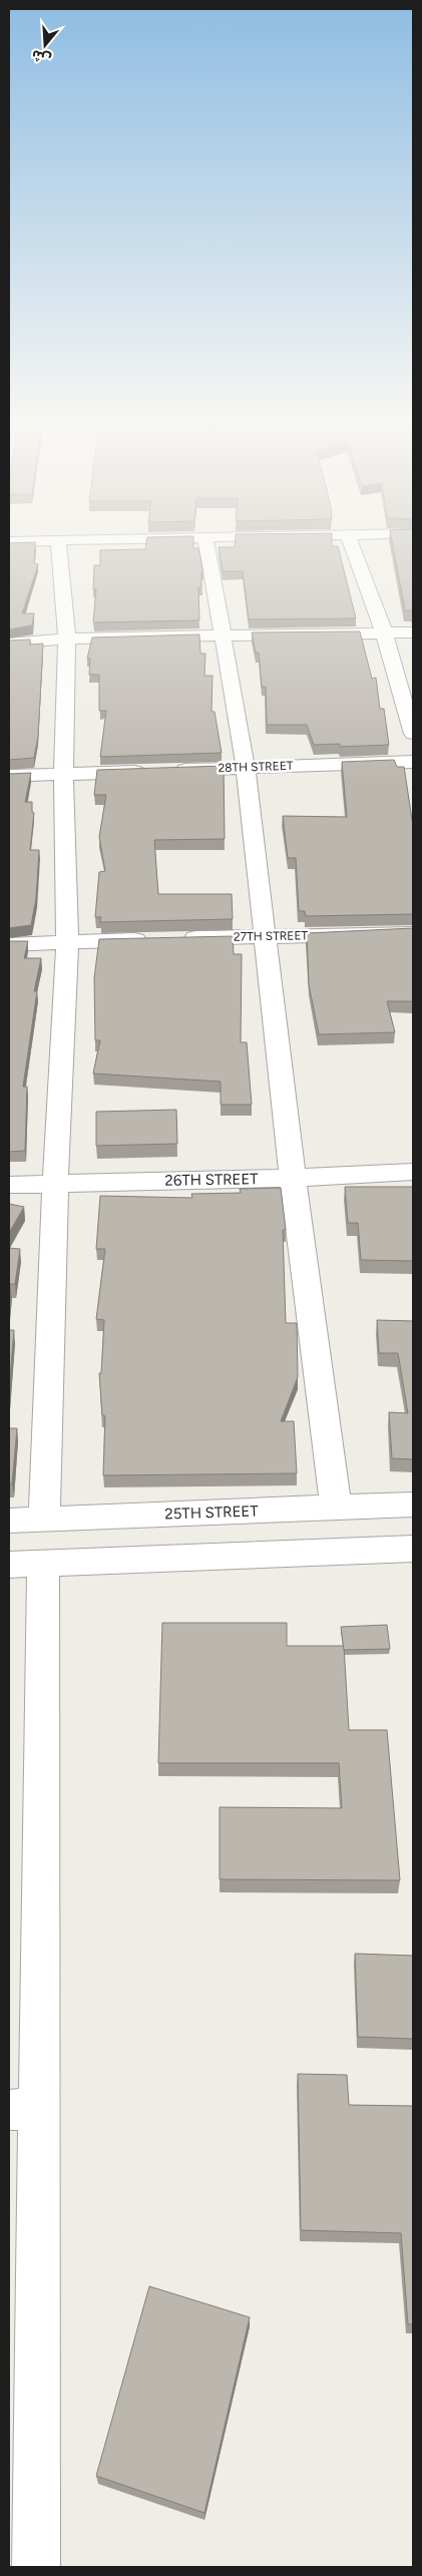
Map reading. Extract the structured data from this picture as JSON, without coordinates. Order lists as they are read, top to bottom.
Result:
{
  "streets": {
    "street": [
      "28TH STREET",
      "27TH STREET",
      "26TH STREET",
      "25TH STREET"
    ]
  },
  "north": "bottom"
}
